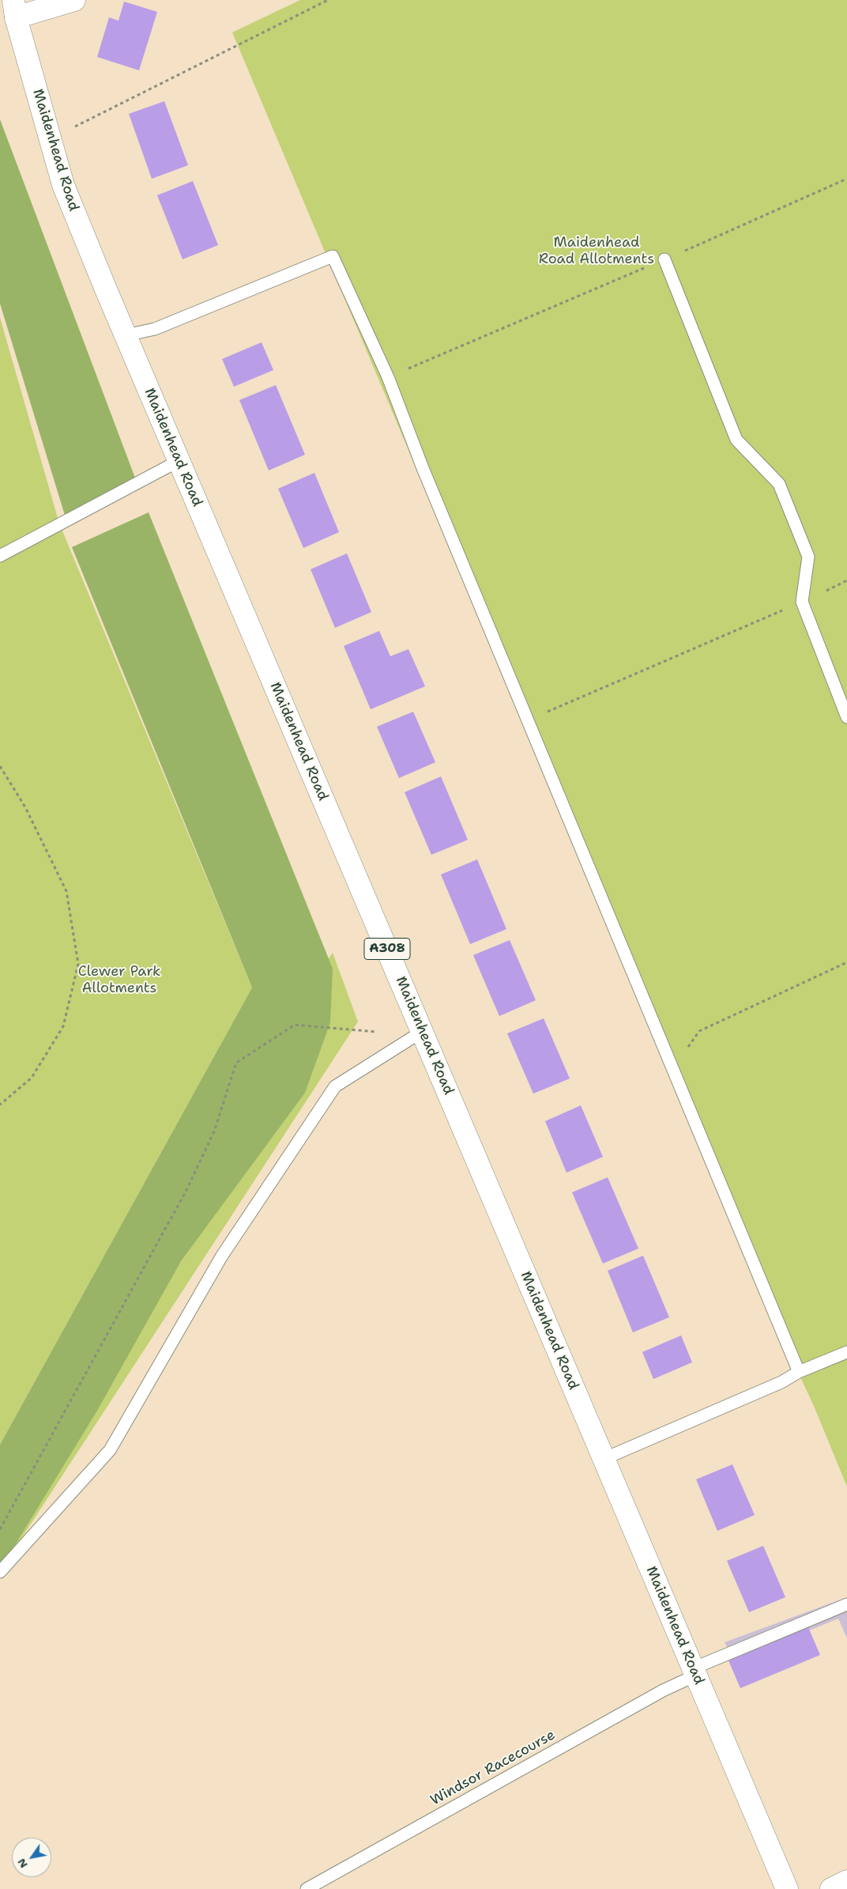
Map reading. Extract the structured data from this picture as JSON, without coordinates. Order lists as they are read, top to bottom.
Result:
{
  "streets": {
    "main road": ["Maidenhead Road", "A308"],
    "lane": ["Windsor Racecourse"]
  },
  "crossings": [
    ["Maidenhead Road", "Windsor Racecourse"]
  ],
  "parks": ["Maidenhead Road Allotments", "Clewer Park Allotments"],
  "north": "bottom left"
}
